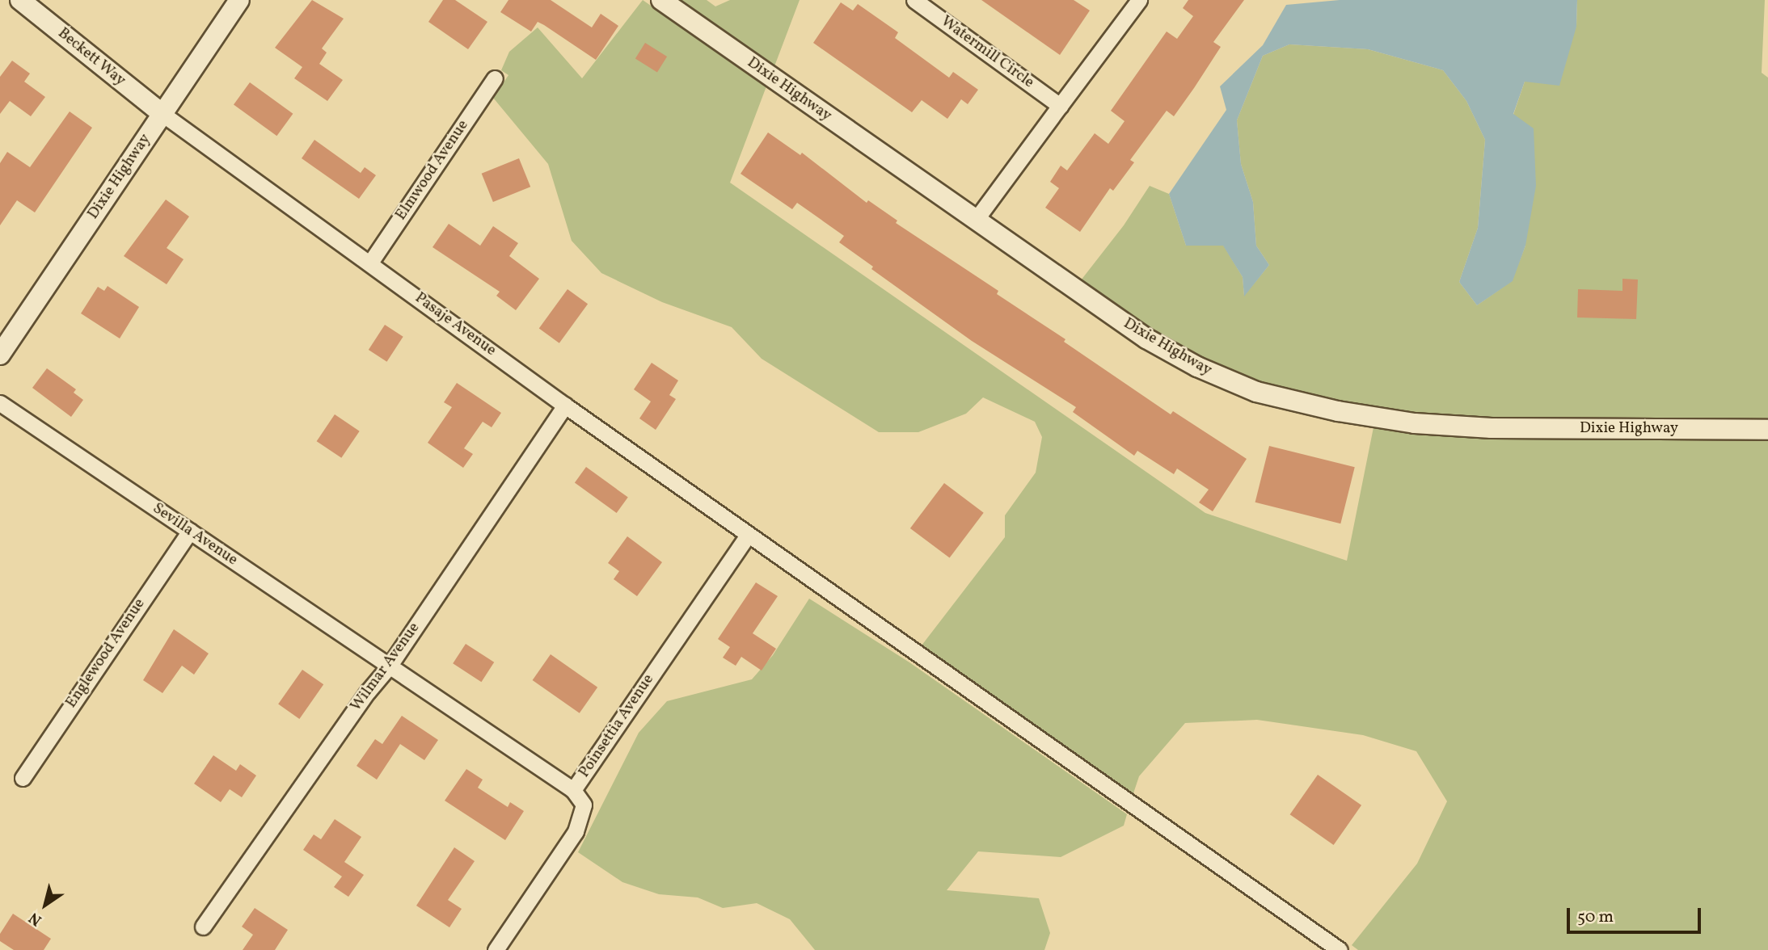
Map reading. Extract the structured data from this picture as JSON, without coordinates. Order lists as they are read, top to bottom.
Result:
{
  "streets": {
    "street": [
      "Watermill Circle",
      "Beckett Way",
      "Dixie Highway",
      "Elmwood Avenue",
      "Pasaje Avenue",
      "Sevilla Avenue",
      "Englewood Avenue",
      "Wilmar Avenue",
      "Poinsettia Avenue"
    ]
  },
  "crossings": [
    ["Beckett Way", "Dixie Highway"],
    ["Beckett Way", "Pasaje Avenue"],
    ["Dixie Highway", "Pasaje Avenue"],
    ["Elmwood Avenue", "Pasaje Avenue"],
    ["Pasaje Avenue", "Wilmar Avenue"],
    ["Pasaje Avenue", "Poinsettia Avenue"],
    ["Sevilla Avenue", "Englewood Avenue"],
    ["Sevilla Avenue", "Wilmar Avenue"]
  ],
  "scale_bar": "50 m",
  "north": "bottom left"
}
